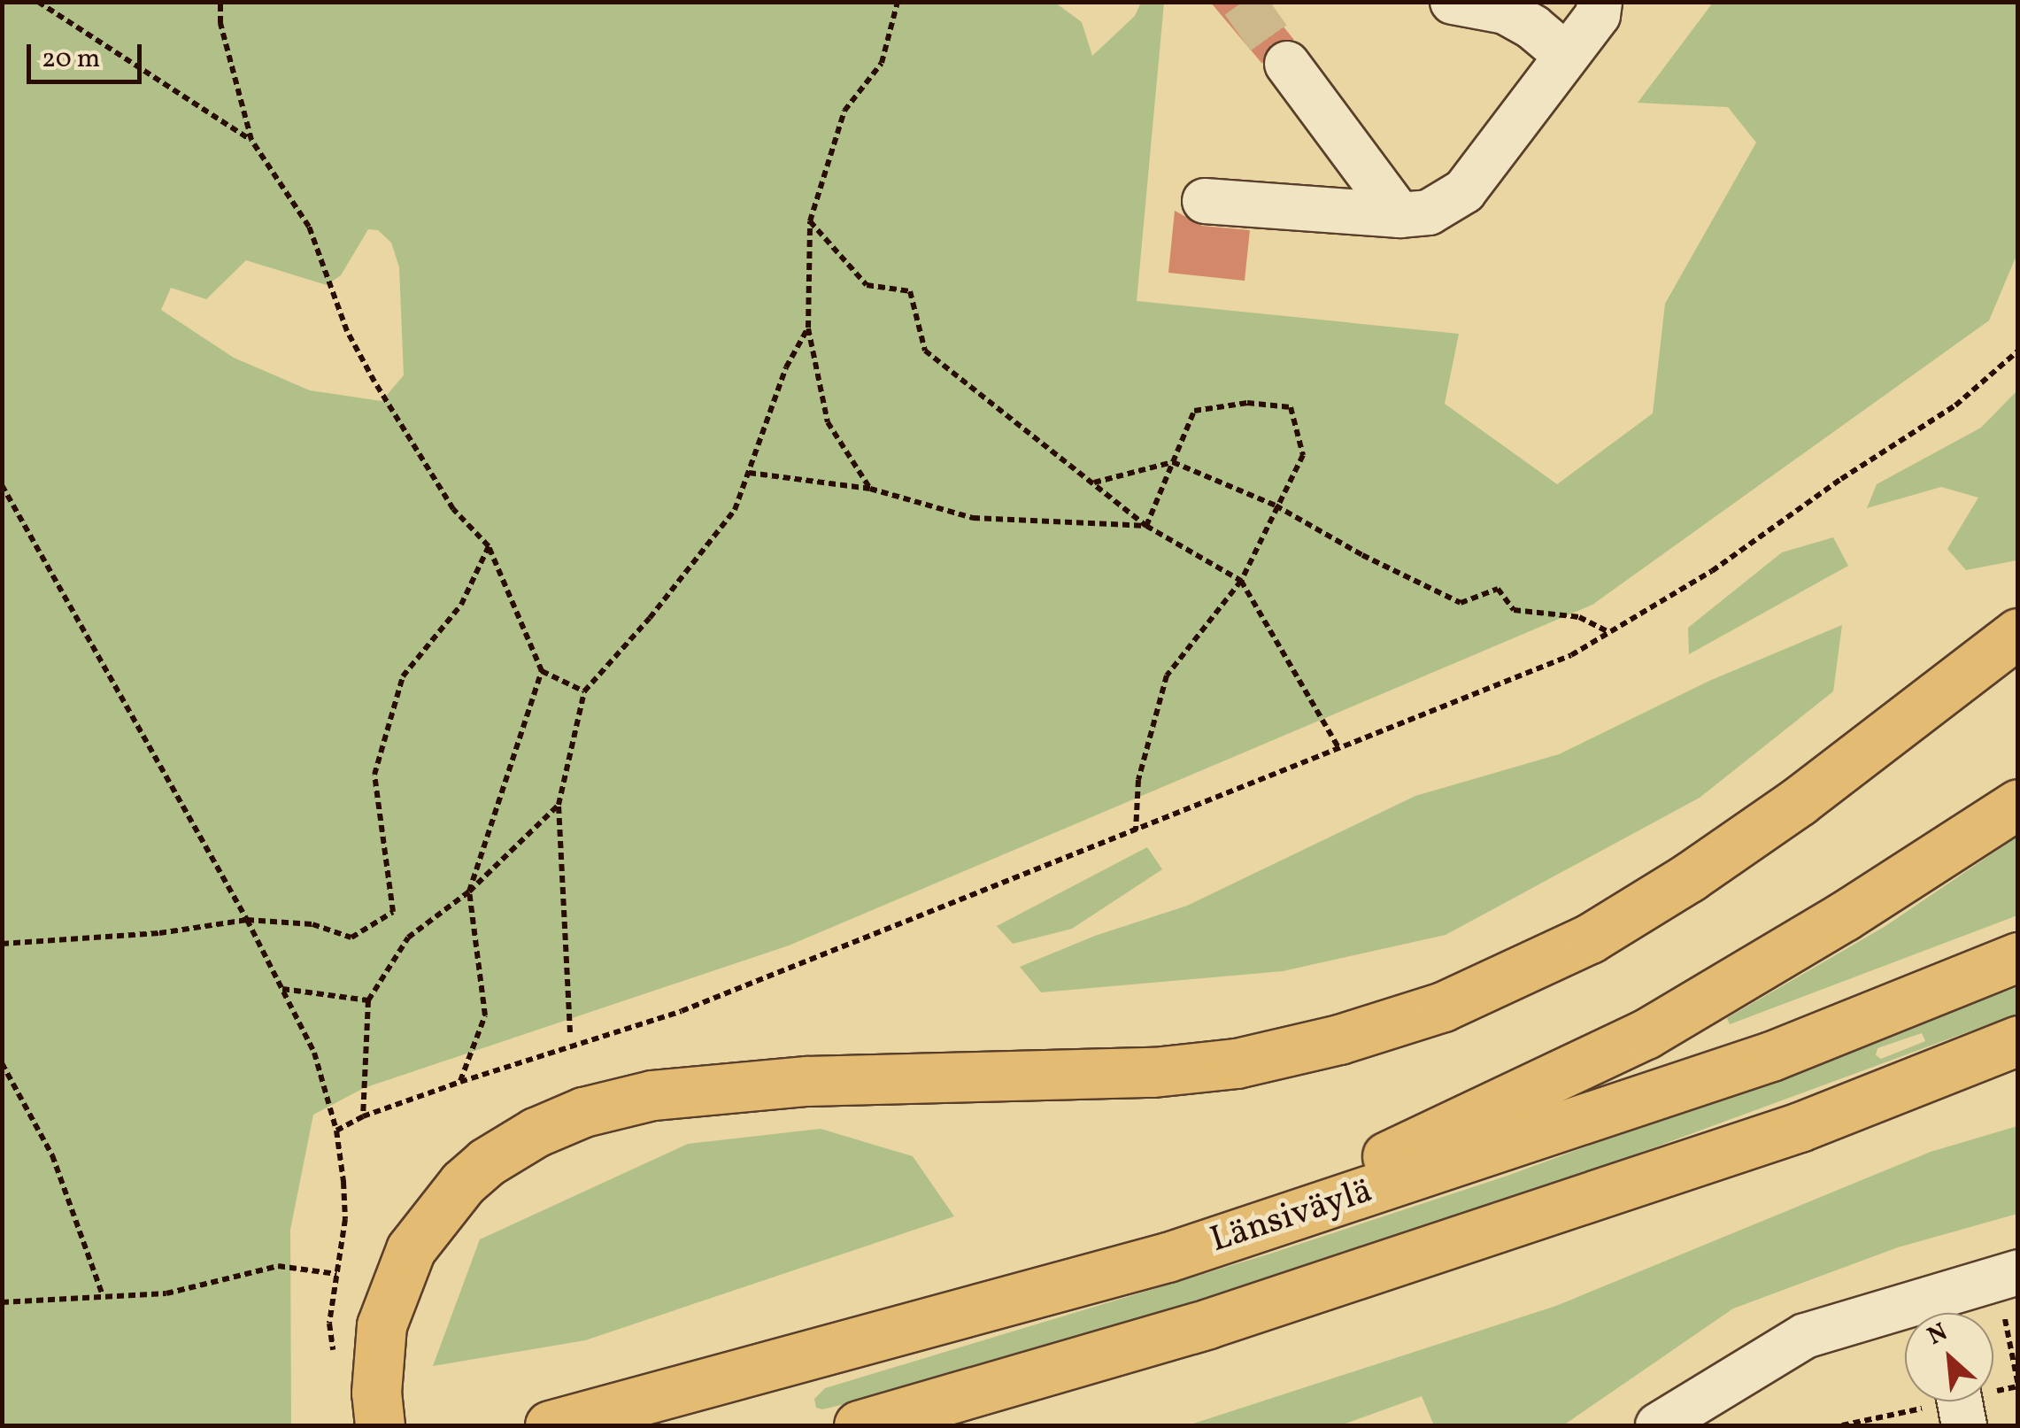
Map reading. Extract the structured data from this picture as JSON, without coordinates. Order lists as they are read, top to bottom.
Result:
{
  "streets": {
    "highway": ["Länsiväylä"]
  },
  "scale_bar": "20 m",
  "north": "top left"
}
